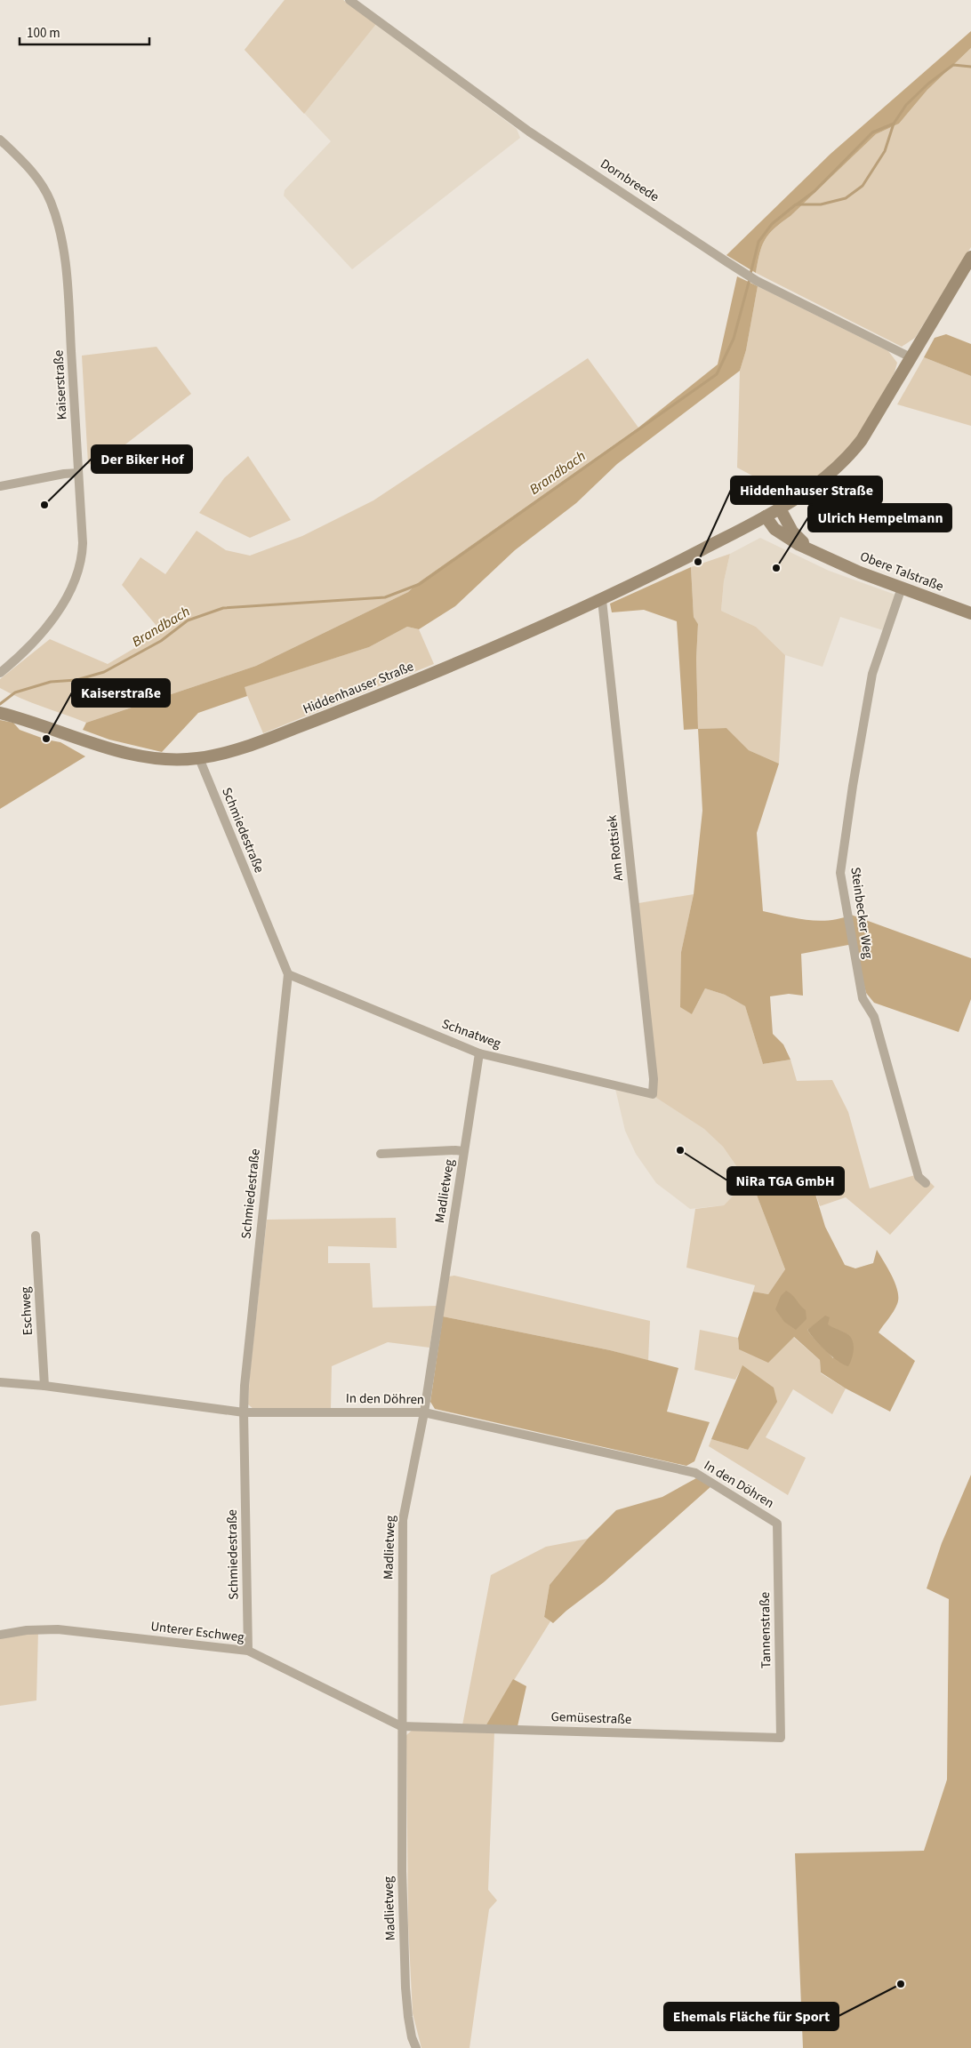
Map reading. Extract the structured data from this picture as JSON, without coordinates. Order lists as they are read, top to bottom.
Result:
{
  "streets": {
    "main road": ["Obere Talstraße", "Hiddenhauser Straße"],
    "street": [
      "Dornbreede",
      "Kaiserstraße",
      "Schmiedestraße",
      "Am Rottsiek",
      "Steinbecker Weg",
      "Schnatweg",
      "Madlietweg",
      "Eschweg",
      "In den Döhren",
      "Tannenstraße",
      "Unterer Eschweg",
      "Gemüsestraße"
    ]
  },
  "crossings": [
    ["Dornbreede", "Hiddenhauser Straße"],
    ["Obere Talstraße", "Hiddenhauser Straße"],
    ["Obere Talstraße", "Steinbecker Weg"],
    ["Hiddenhauser Straße", "Schmiedestraße"],
    ["Hiddenhauser Straße", "Am Rottsiek"],
    ["Schmiedestraße", "Schnatweg"],
    ["Schmiedestraße", "In den Döhren"],
    ["Schmiedestraße", "Unterer Eschweg"],
    ["Am Rottsiek", "Schnatweg"],
    ["Schnatweg", "Madlietweg"],
    ["Madlietweg", "In den Döhren"],
    ["Madlietweg", "Unterer Eschweg"],
    ["Madlietweg", "Gemüsestraße"],
    ["Eschweg", "In den Döhren"],
    ["In den Döhren", "Tannenstraße"],
    ["Tannenstraße", "Gemüsestraße"],
    ["Unterer Eschweg", "Gemüsestraße"]
  ],
  "water": ["Brandbach"],
  "places": [
    "Der Biker Hof",
    "Hiddenhauser Straße",
    "Ulrich Hempelmann",
    "Kaiserstraße",
    "NiRa TGA GmbH",
    "Ehemals Fläche für Sport"
  ],
  "scale_bar": "100 m"
}
